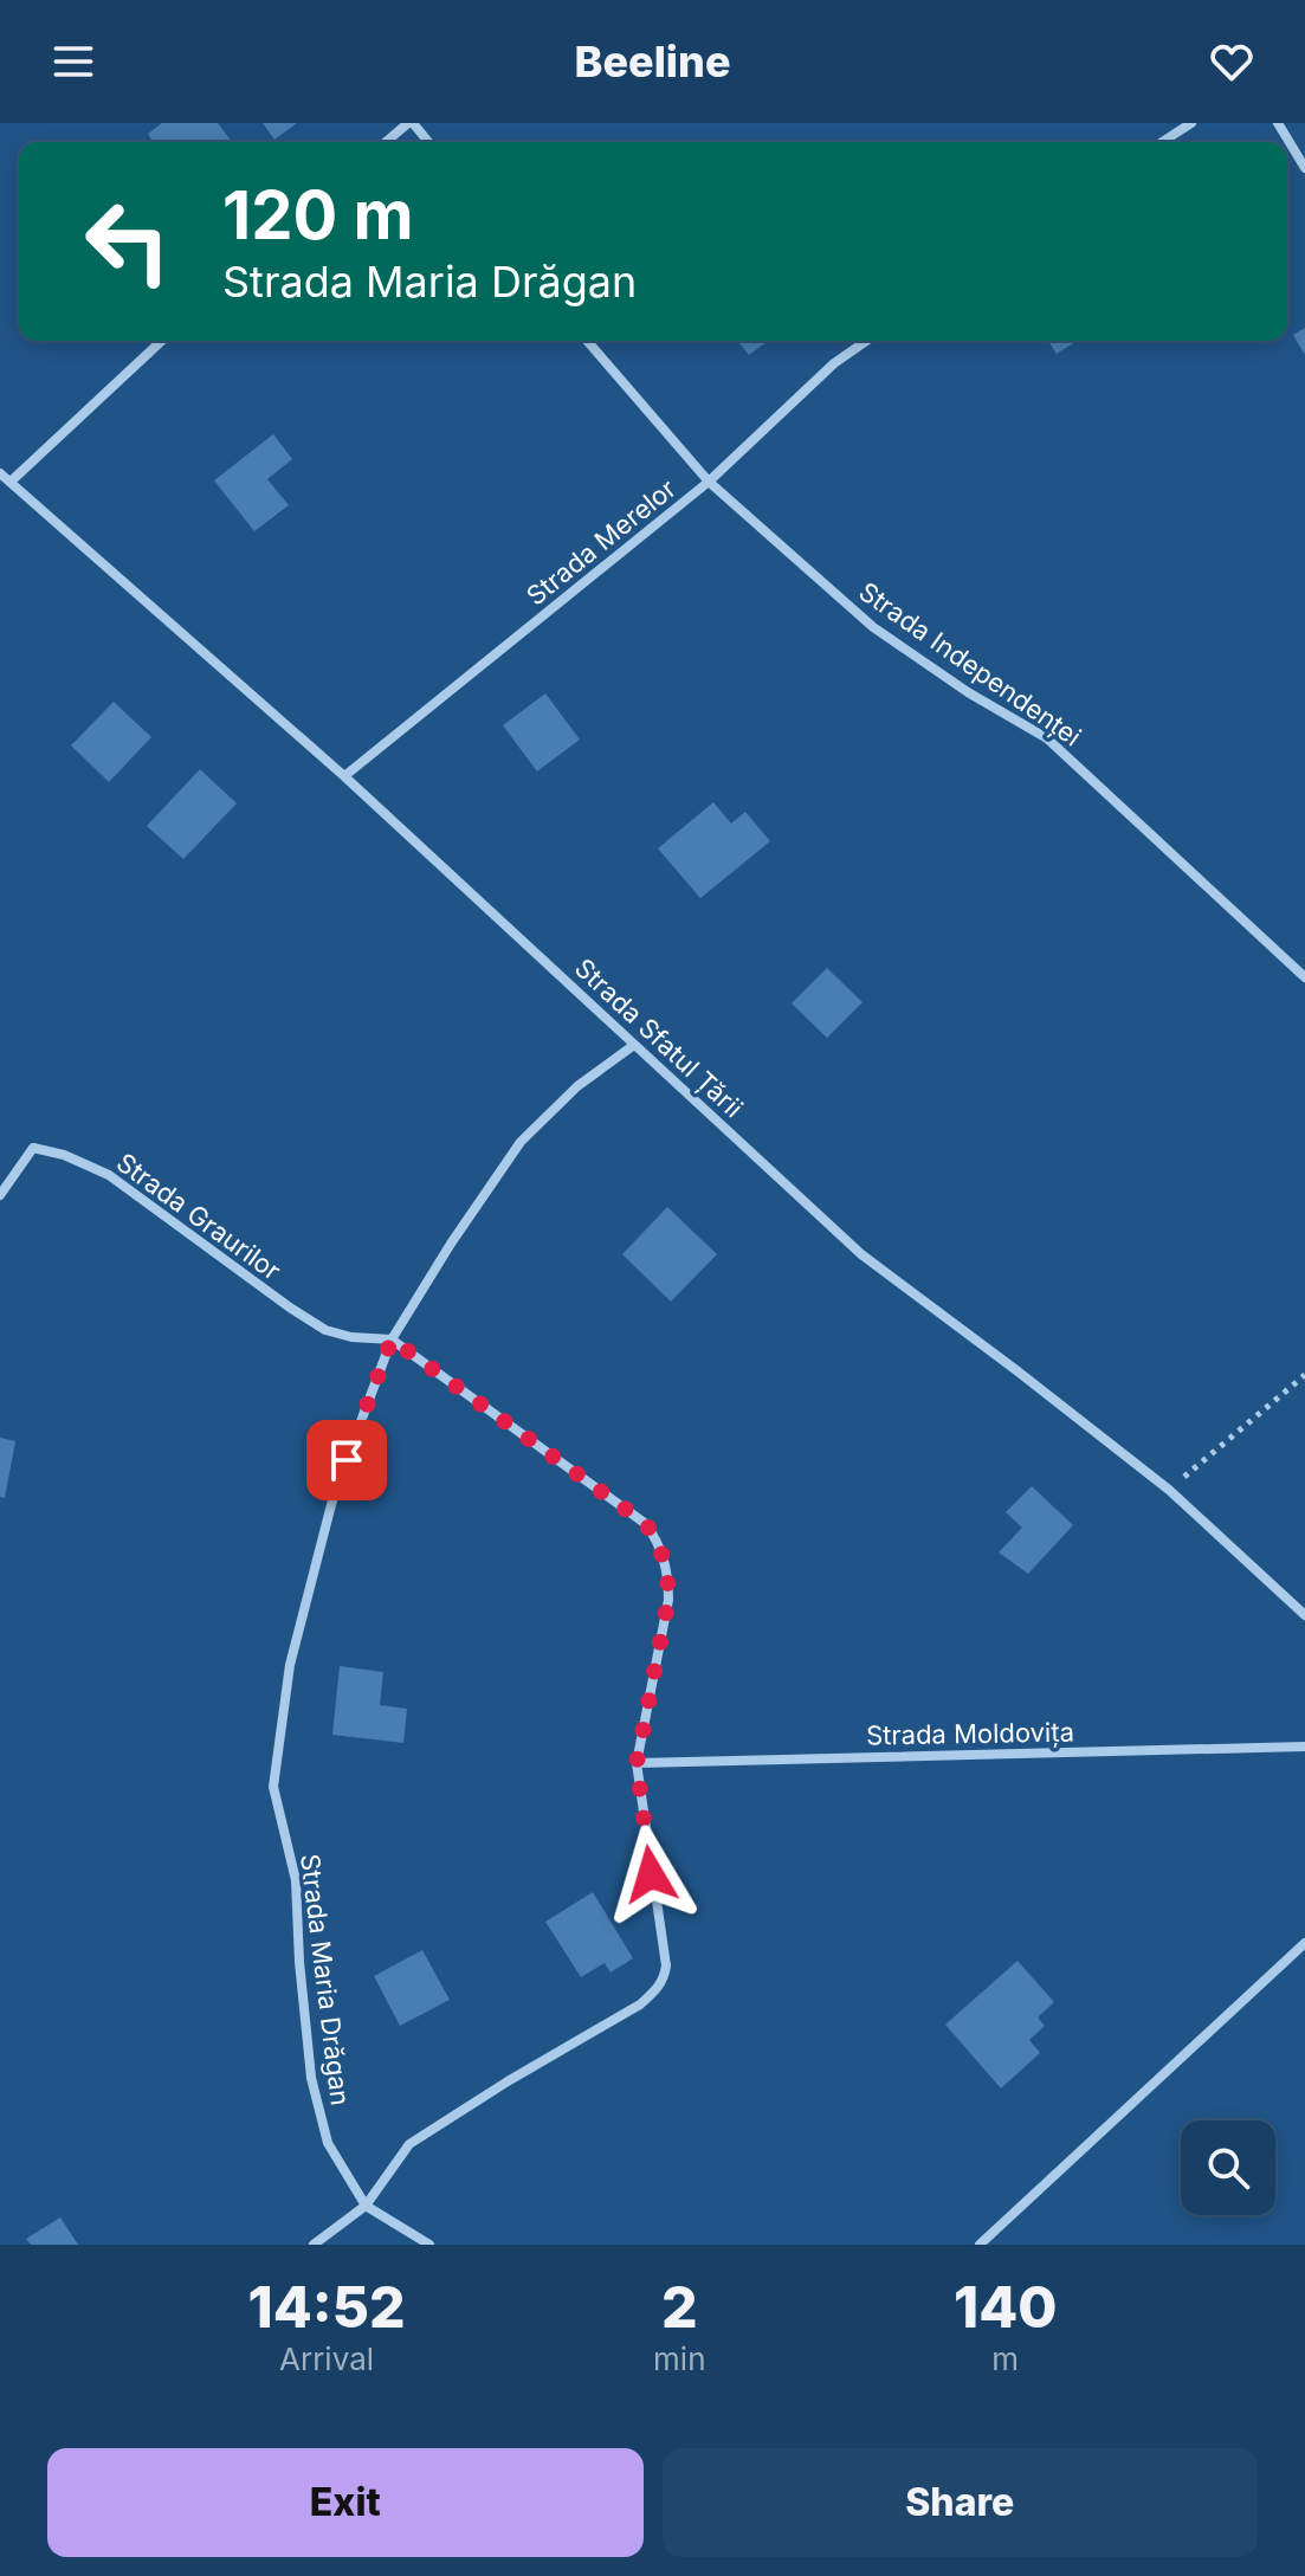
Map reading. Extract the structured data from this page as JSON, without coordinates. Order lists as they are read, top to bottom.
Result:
{
  "streets": {
    "street": [
      "Strada Merelor",
      "Strada Independenței",
      "Strada Sfatul Țării",
      "Strada Graurilor",
      "Strada Moldovița",
      "Strada Maria Drăgan"
    ]
  },
  "crossings": [
    ["Strada Merelor", "Strada Independenței"],
    ["Strada Merelor", "Strada Sfatul Țării"],
    ["Strada Sfatul Țării", "Strada Maria Drăgan"],
    ["Strada Graurilor", "Strada Maria Drăgan"]
  ],
  "page": {
    "header": "Beeline",
    "turn": ["120 m", "Strada Maria Drăgan"],
    "eta": [
      "14:52",
      "Arrival",
      "2",
      "min",
      "140",
      "m"
    ],
    "buttons": ["Exit", "Share"]
  }
}
